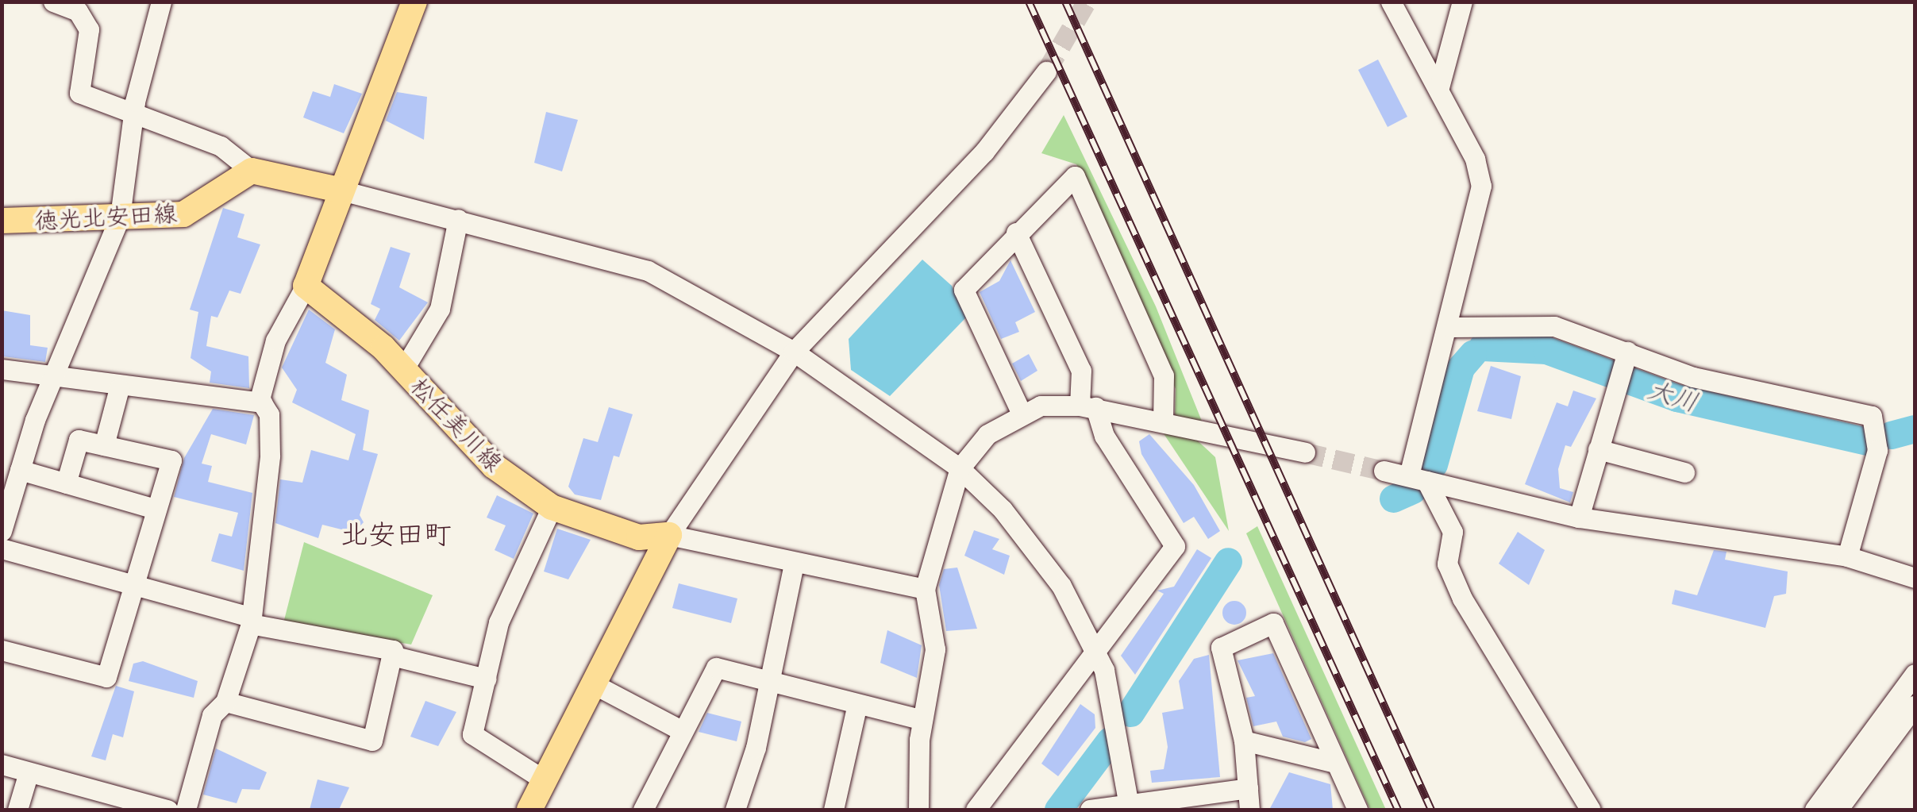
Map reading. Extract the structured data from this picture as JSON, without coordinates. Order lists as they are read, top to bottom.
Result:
{
  "streets": {
    "main road": ["徳光北安田線", "松任美川線"]
  },
  "districts": ["北安田町"],
  "water": ["大川"]
}
